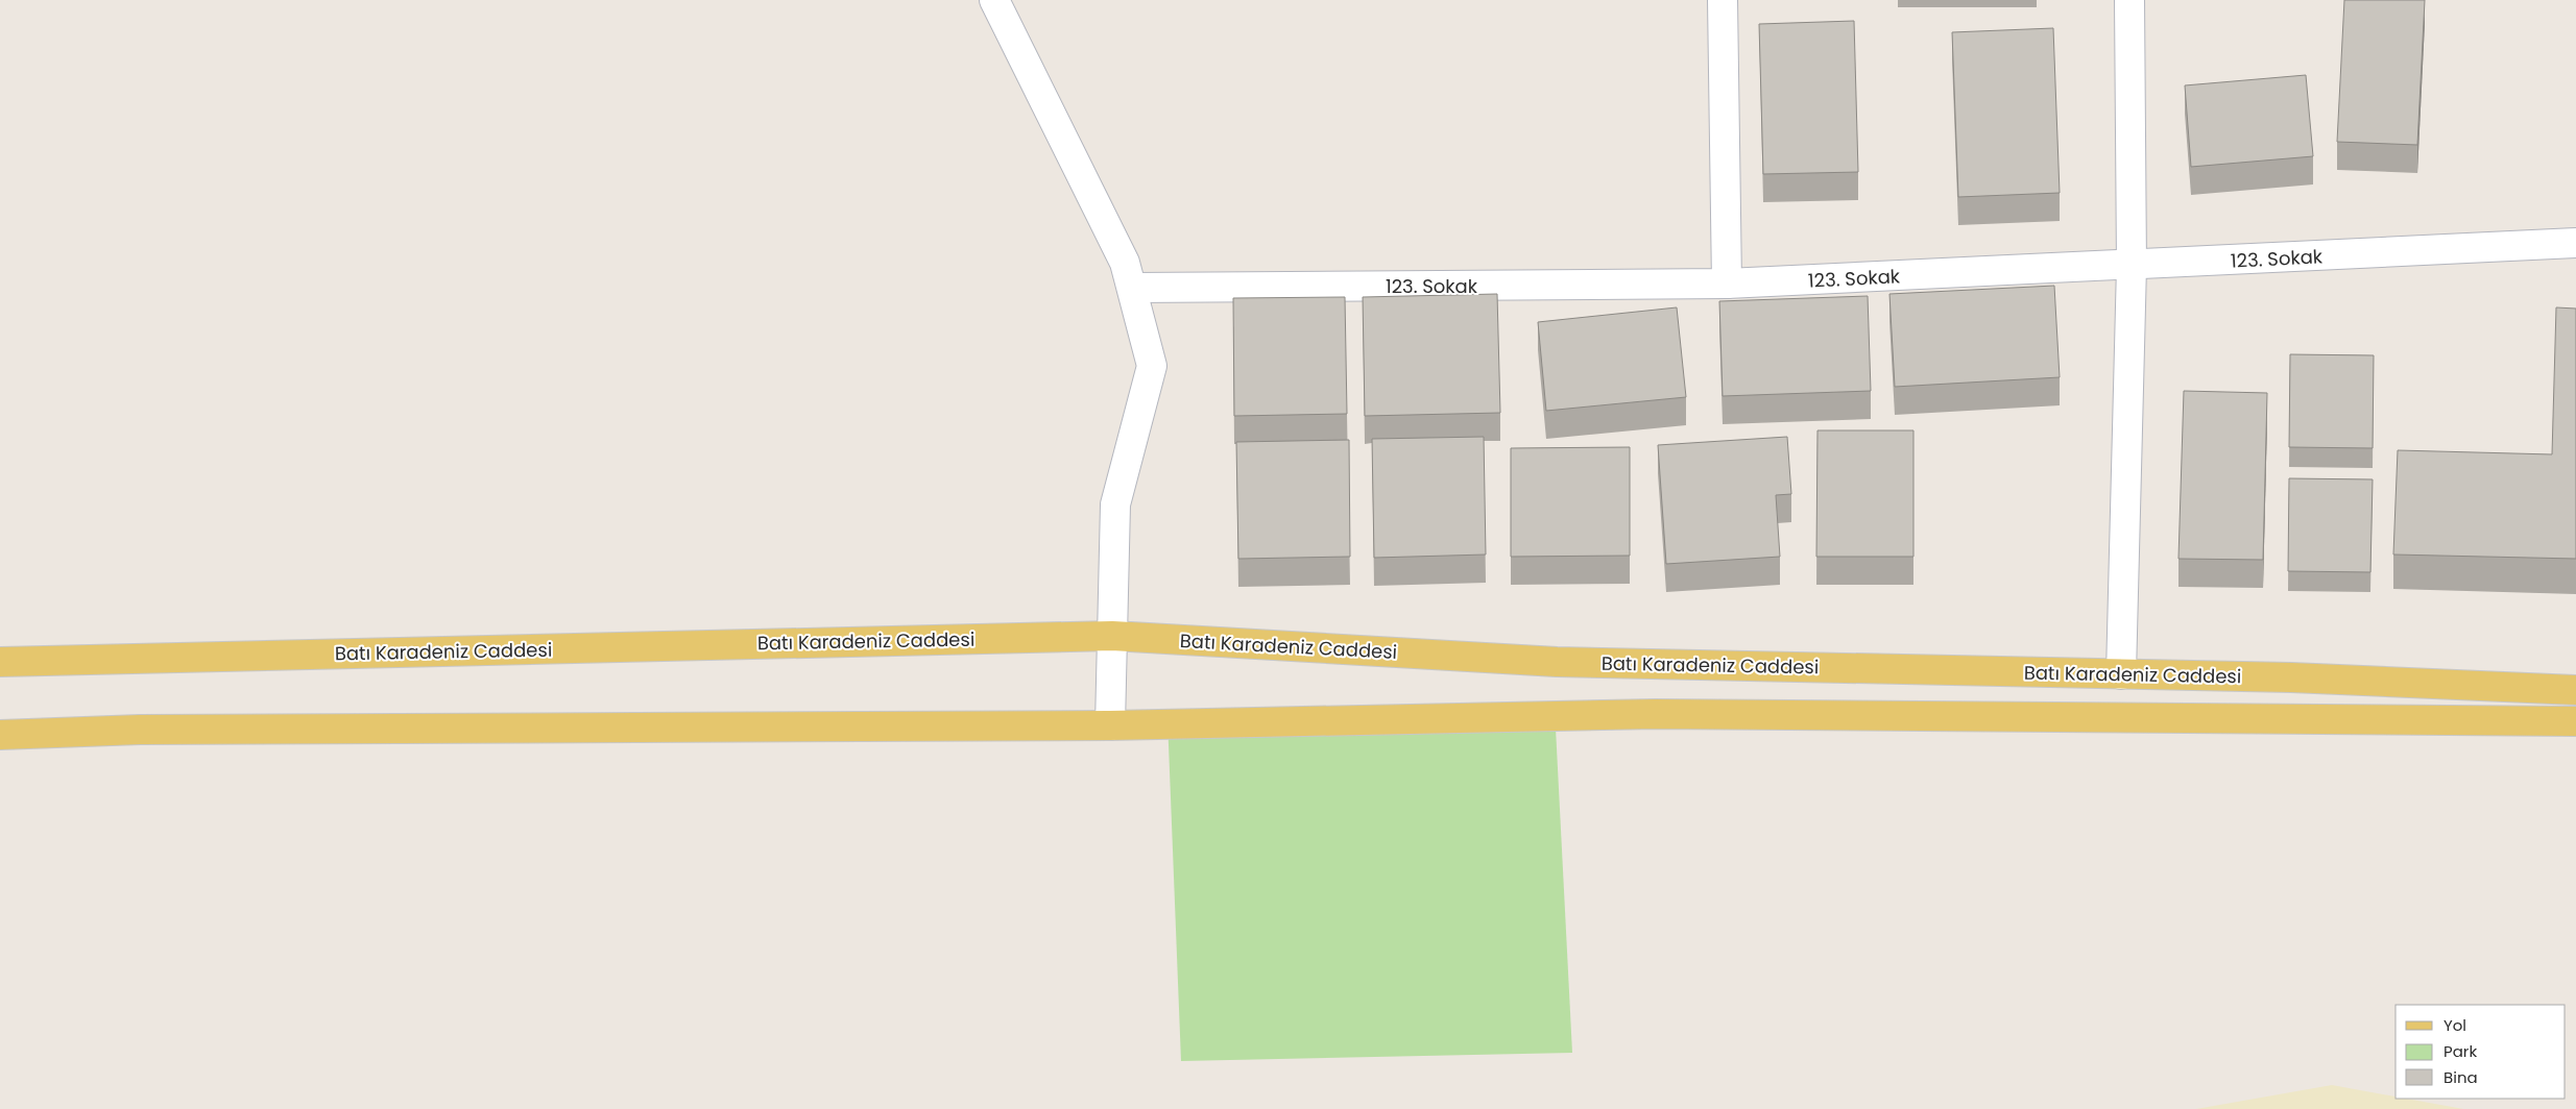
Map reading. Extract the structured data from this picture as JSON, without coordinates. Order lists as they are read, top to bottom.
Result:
{
  "streets": {
    "main road": ["Batı Karadeniz Caddesi"],
    "street": ["123. Sokak"]
  },
  "legend": ["Yol", "Park", "Bina"]
}
